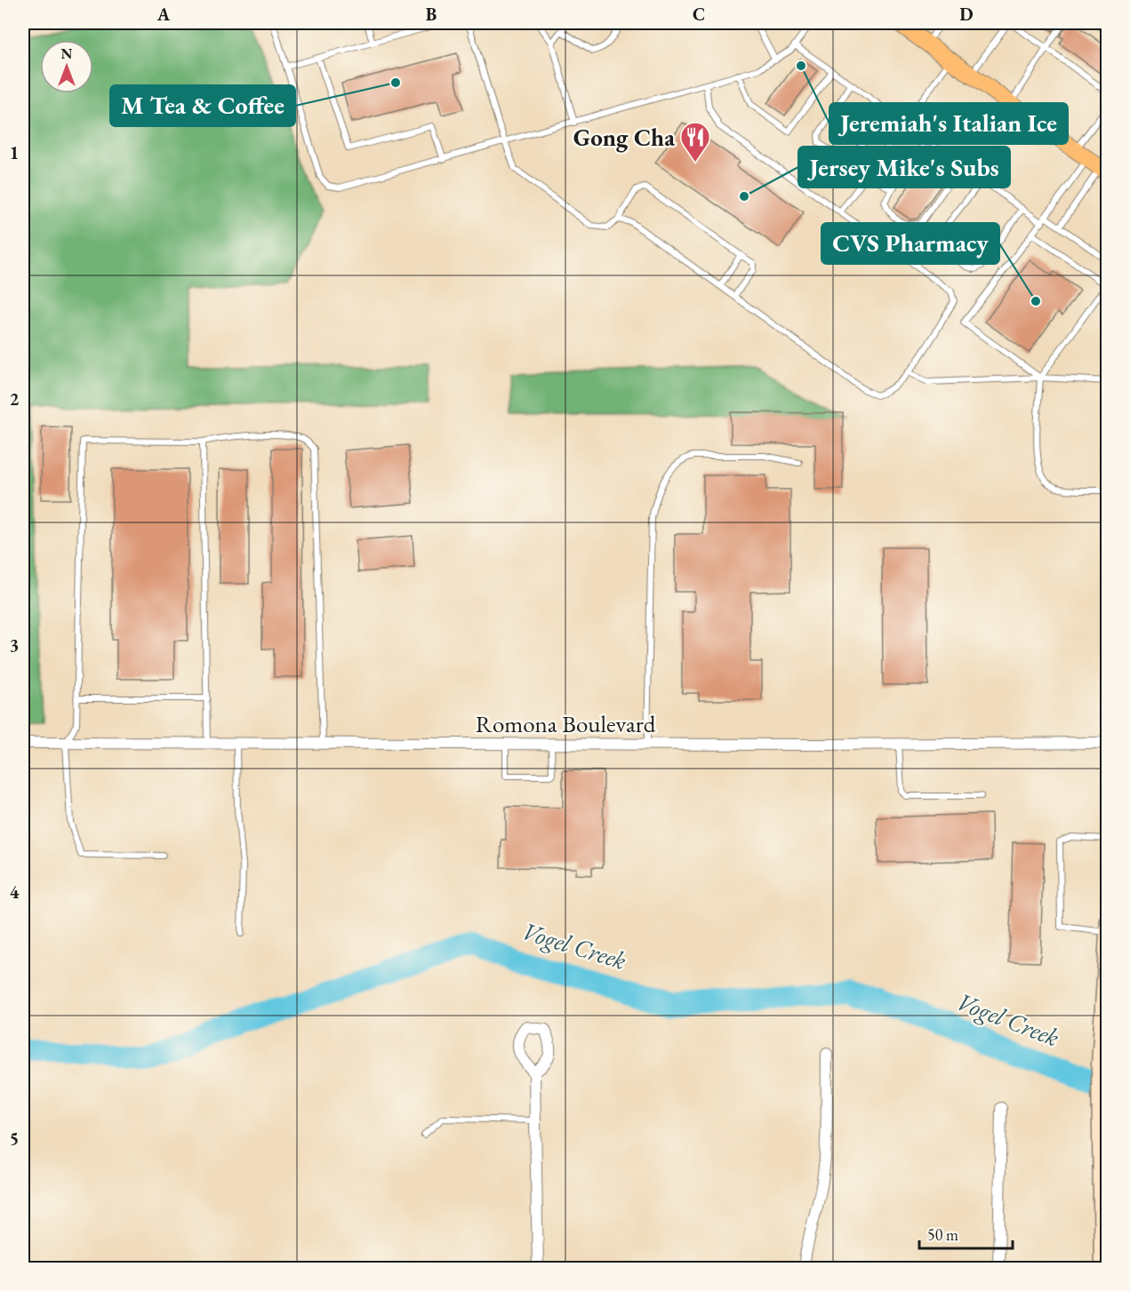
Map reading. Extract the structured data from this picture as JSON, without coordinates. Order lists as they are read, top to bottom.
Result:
{
  "streets": {
    "street": ["Romona Boulevard"]
  },
  "water": ["Vogel Creek"],
  "places": {
    "other": [
      "Jeremiah's Italian Ice",
      "M Tea & Coffee",
      "Jersey Mike's Subs",
      "CVS Pharmacy"
    ],
    "restaurant": ["Gong Cha"]
  },
  "scale_bar": "50 m",
  "north": "top",
  "grid": {
    "columns": [
      "A",
      "B",
      "C",
      "D"
    ],
    "rows": [
      "1",
      "2",
      "3",
      "4",
      "5"
    ]
  }
}
